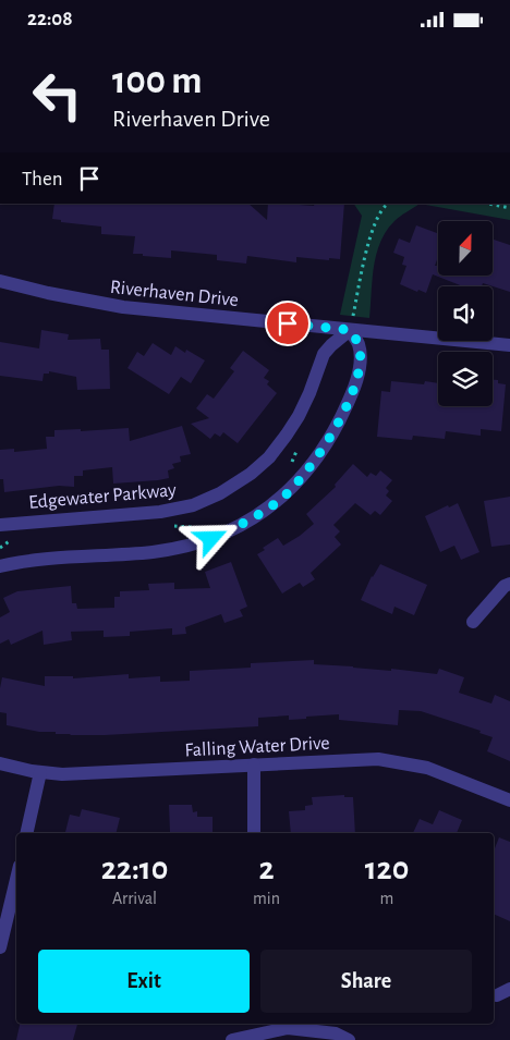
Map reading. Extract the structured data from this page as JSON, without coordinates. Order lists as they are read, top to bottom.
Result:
{
  "streets": {
    "street": ["Riverhaven Drive", "Edgewater Parkway", "Falling Water Drive"]
  },
  "crossings": [
    ["Riverhaven Drive", "Edgewater Parkway"]
  ],
  "north": "top",
  "page": {
    "status": "22:08",
    "turn": ["100 m", "Riverhaven Drive"],
    "then": "Then",
    "eta": [
      "22:10",
      "Arrival",
      "2",
      "min",
      "120",
      "m"
    ],
    "buttons": ["Exit", "Share"]
  }
}
